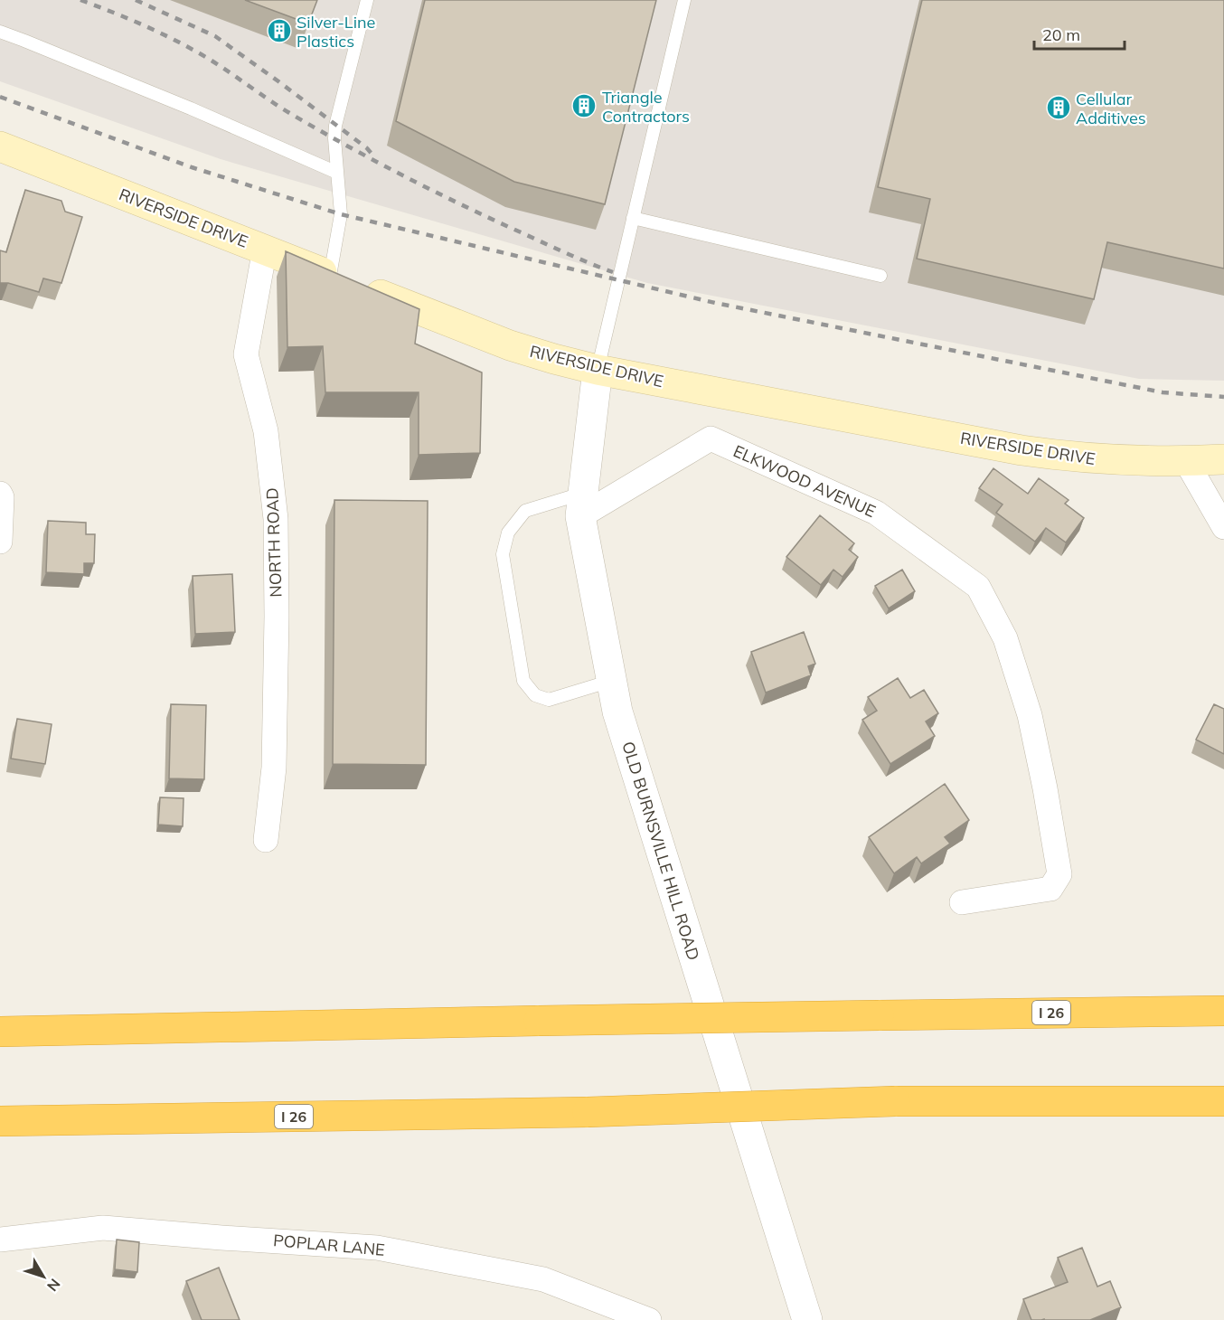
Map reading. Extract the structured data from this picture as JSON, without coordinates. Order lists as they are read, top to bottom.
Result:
{
  "streets": {
    "highway": ["I 26"],
    "main road": ["RIVERSIDE DRIVE"],
    "street": [
      "ELKWOOD AVENUE",
      "NORTH ROAD",
      "OLD BURNSVILLE HILL ROAD",
      "POPLAR LANE"
    ]
  },
  "crossings": [
    ["RIVERSIDE DRIVE", "NORTH ROAD"],
    ["RIVERSIDE DRIVE", "OLD BURNSVILLE HILL ROAD"],
    ["ELKWOOD AVENUE", "OLD BURNSVILLE HILL ROAD"]
  ],
  "places": {
    "building": ["Silver-Line Plastics", "Triangle Contractors", "Cellular Additives"]
  },
  "scale_bar": "20 m",
  "north": "bottom right"
}
